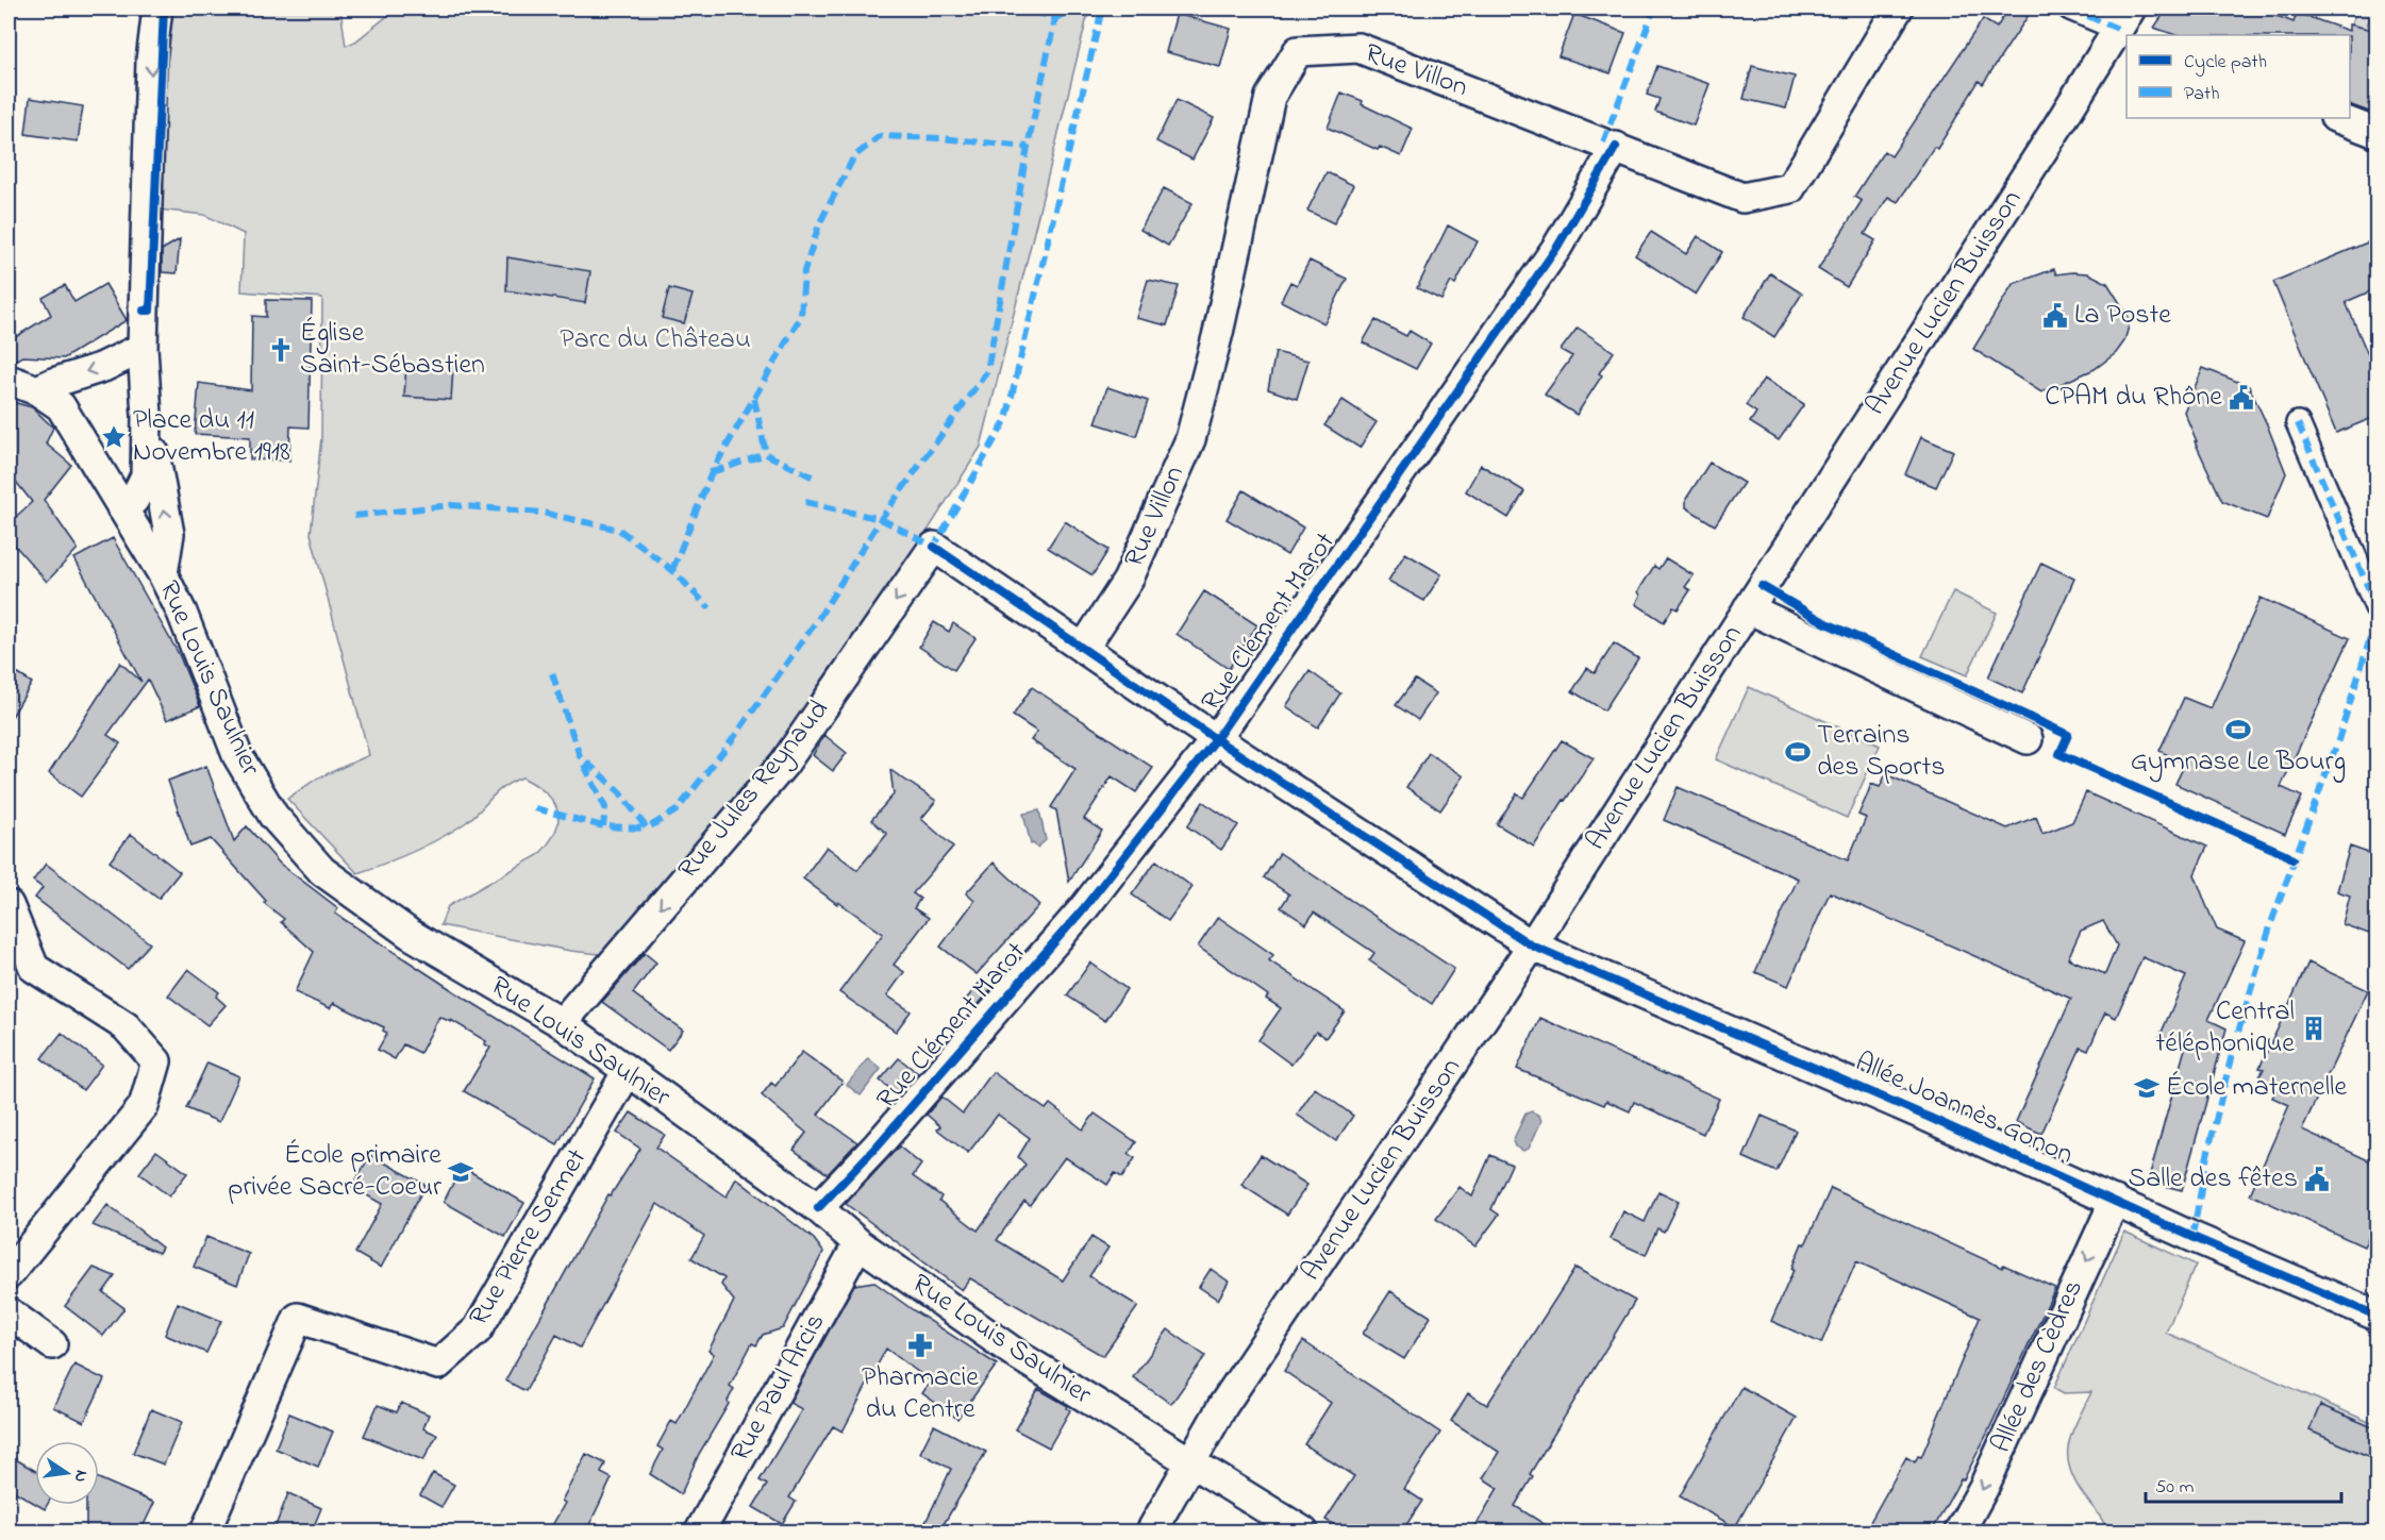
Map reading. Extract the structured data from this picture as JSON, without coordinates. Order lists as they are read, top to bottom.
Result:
{
  "streets": {
    "street": [
      "Rue Villon",
      "Avenue Lucien Buisson",
      "Rue Clément Marot",
      "Rue Louis Saulnier",
      "Rue Jules Reynaud",
      "Allée Joannès Gonon",
      "Rue Pierre Sermet",
      "Allée des Cèdres",
      "Rue Paul Arcis"
    ]
  },
  "crossings": [
    ["Rue Villon", "Rue Clément Marot"],
    ["Rue Villon", "Allée Joannès Gonon"],
    ["Avenue Lucien Buisson", "Rue Louis Saulnier"],
    ["Avenue Lucien Buisson", "Allée Joannès Gonon"],
    ["Rue Clément Marot", "Rue Louis Saulnier"],
    ["Rue Clément Marot", "Allée Joannès Gonon"],
    ["Rue Louis Saulnier", "Rue Jules Reynaud"],
    ["Rue Louis Saulnier", "Rue Pierre Sermet"],
    ["Rue Louis Saulnier", "Rue Paul Arcis"],
    ["Rue Jules Reynaud", "Allée Joannès Gonon"],
    ["Allée Joannès Gonon", "Allée des Cèdres"]
  ],
  "one_way": ["Rue Jules Reynaud", "Allée des Cèdres"],
  "parks": ["Parc du Château"],
  "places": {
    "public building": ["La Poste", "CPAM du Rhône", "Salle des fêtes"],
    "church": ["Église Saint-Sébastien"],
    "place": ["Place du 11 Novembre 1918"],
    "sports": ["Gymnase Le Bourg", "Terrains des Sports"],
    "building": ["Central téléphonique"],
    "school or university": ["École maternelle", "École primaire privée Sacré-Coeur"],
    "pharmacy": ["Pharmacie du Centre"]
  },
  "legend": ["Cycle path", "Path"],
  "scale_bar": "50 m",
  "north": "right"
}
